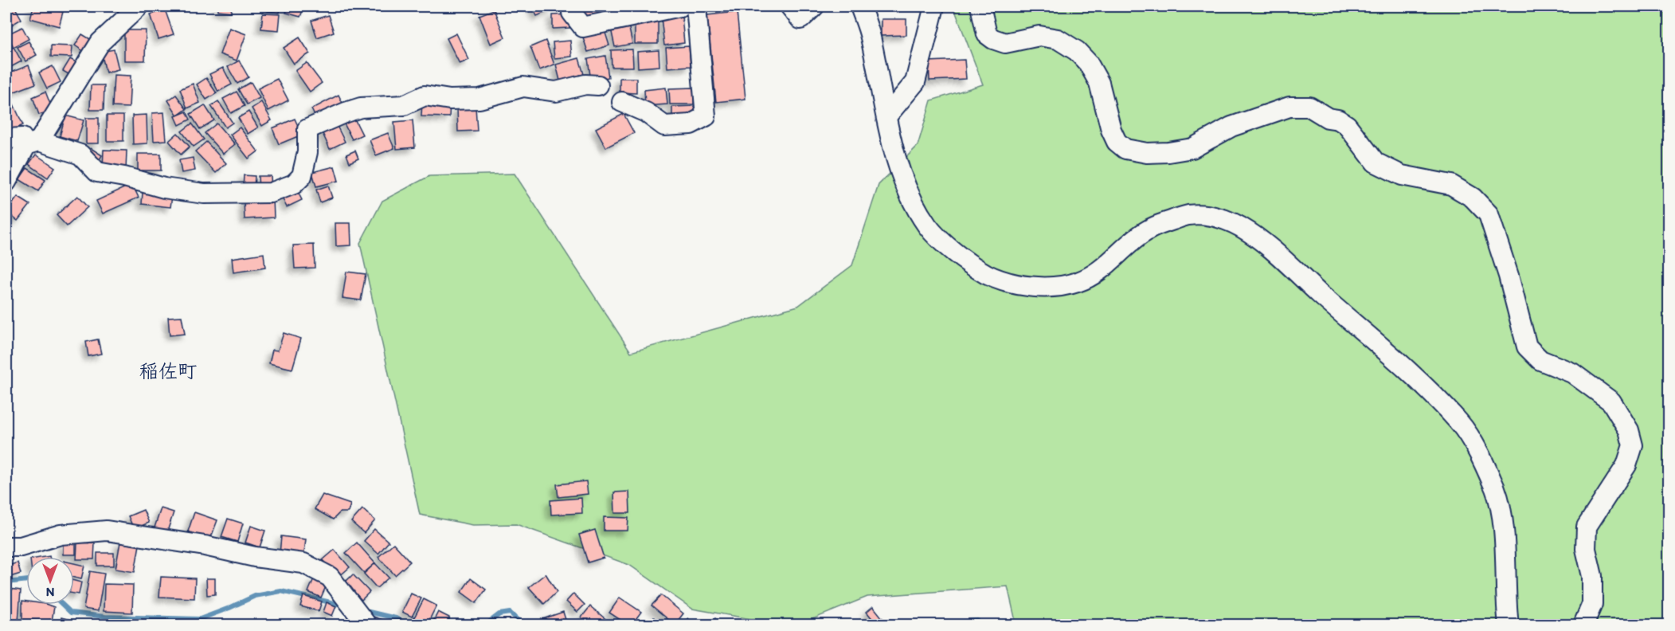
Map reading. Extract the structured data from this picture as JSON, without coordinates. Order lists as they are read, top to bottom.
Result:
{
  "districts": ["稲佐町"],
  "north": "bottom"
}
